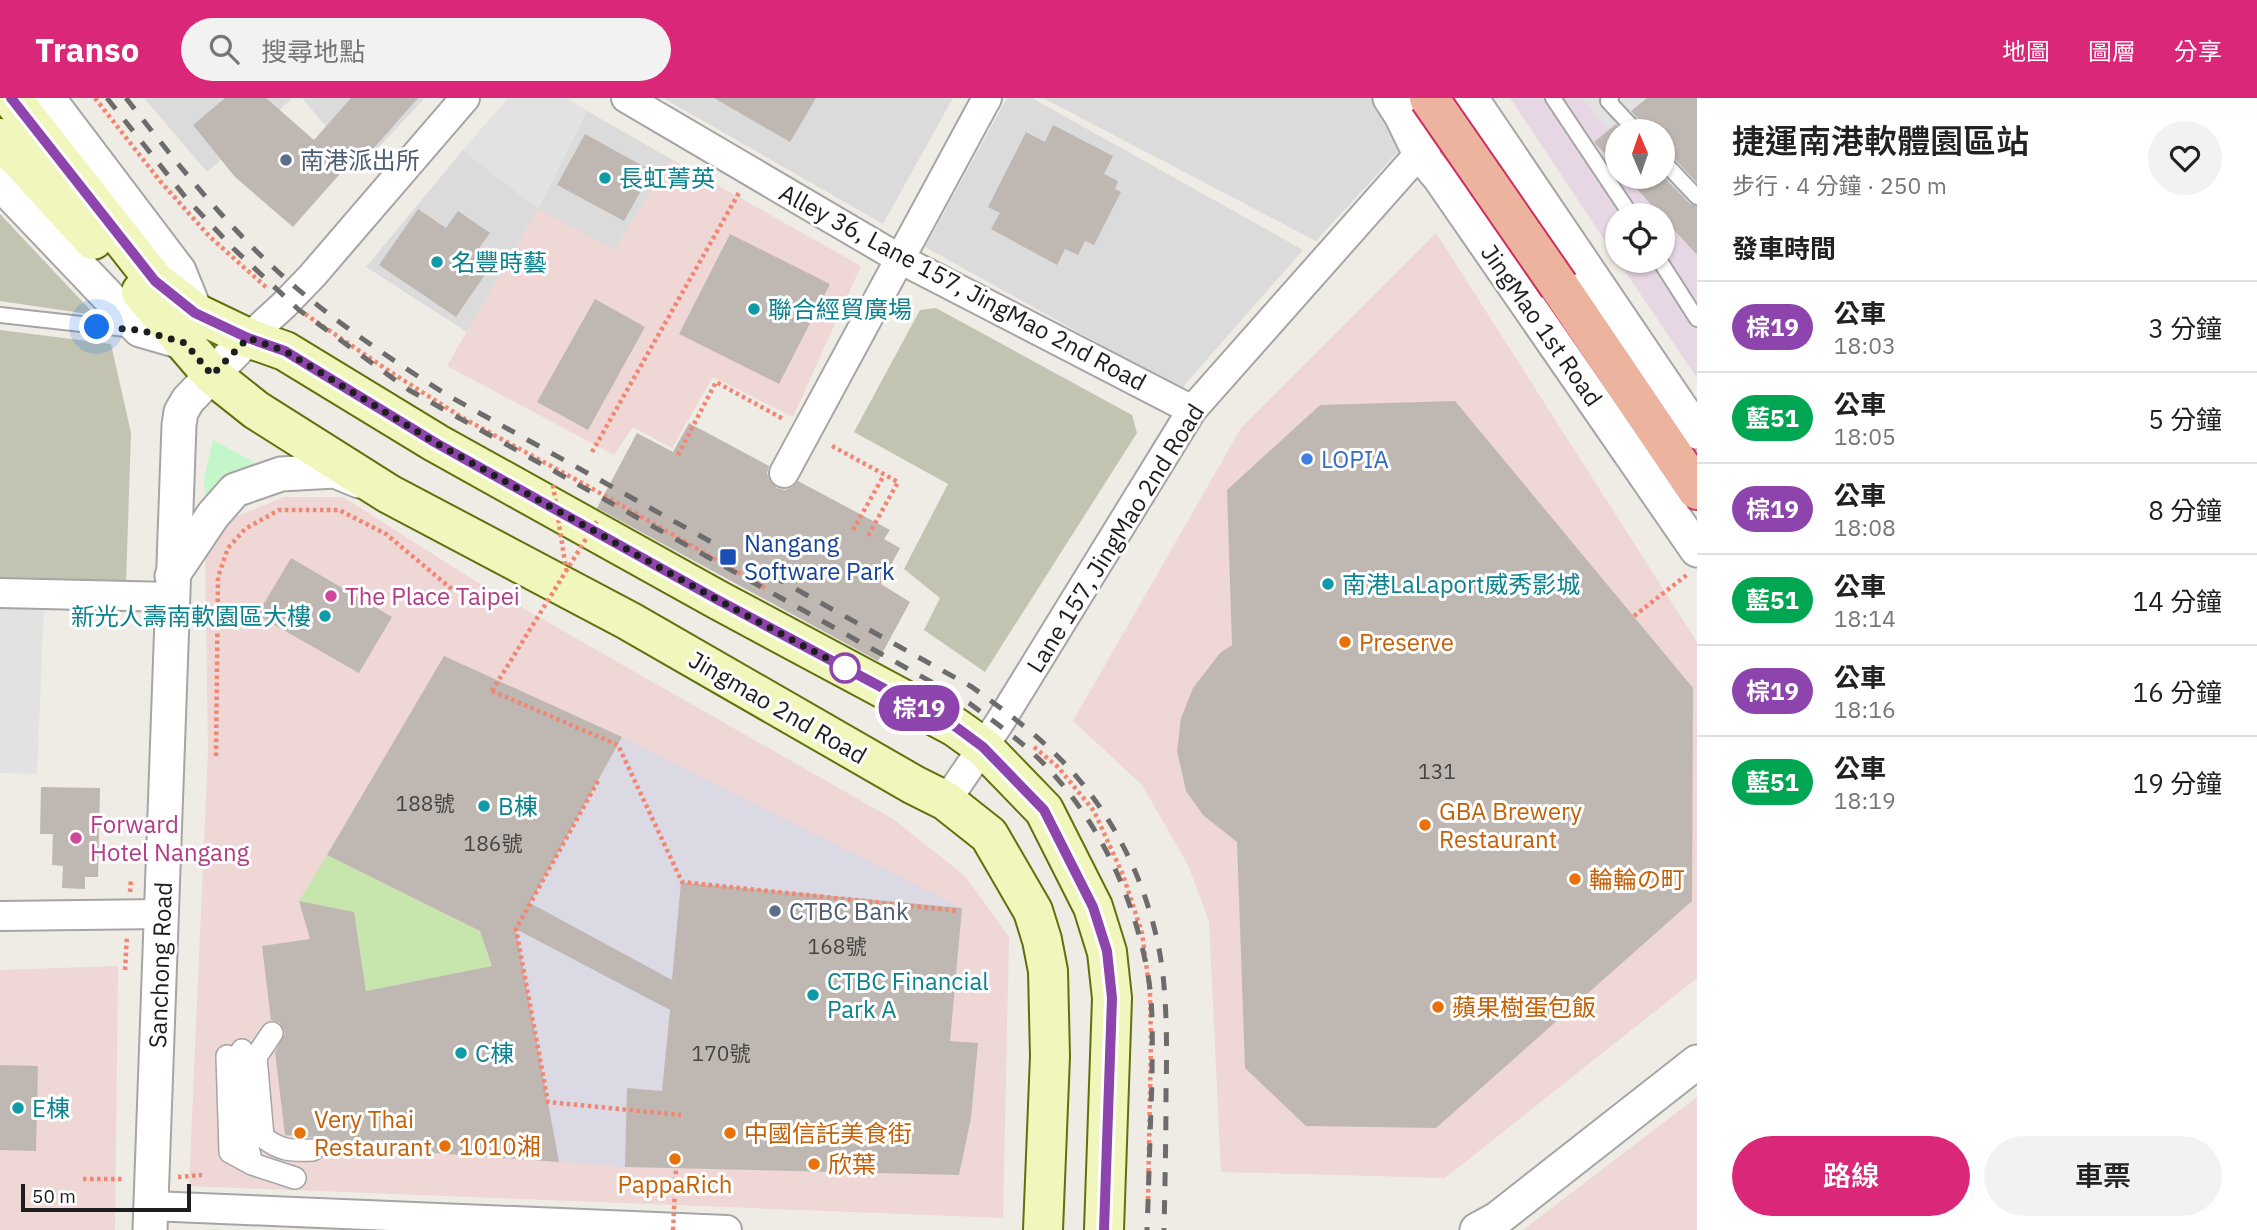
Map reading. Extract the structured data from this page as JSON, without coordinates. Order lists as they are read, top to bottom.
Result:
{
  "streets": {
    "main road": ["Jingmao 2nd Road"],
    "street": [
      "Alley 36, Lane 157, JingMao 2nd Road",
      "JingMao 1st Road",
      "Lane 157, JingMao 2nd Road",
      "Sanchong Road"
    ]
  },
  "crossings": [
    ["Alley 36, Lane 157, JingMao 2nd Road", "Lane 157, JingMao 2nd Road"],
    ["JingMao 1st Road", "Lane 157, JingMao 2nd Road"],
    ["Lane 157, JingMao 2nd Road", "Jingmao 2nd Road"],
    ["Jingmao 2nd Road", "Sanchong Road"]
  ],
  "places": {
    "other": [
      "南港派出所",
      "長虹菁英",
      "名豐時藝",
      "聯合經貿廣場",
      "LOPIA",
      "南港LaLaport威秀影城",
      "The Place Taipei",
      "新光人壽南軟園區大樓",
      "Preserve",
      "B棟",
      "GBA Brewery Restaurant",
      "Forward Hotel Nangang",
      "輪輪の町",
      "CTBC Bank",
      "CTBC Financial Park A",
      "蘋果樹蛋包飯",
      "C棟",
      "E棟",
      "Very Thai Restaurant",
      "中國信託美食街",
      "1010湘",
      "PappaRich",
      "欣葉"
    ],
    "transit": ["Nangang Software Park"]
  },
  "lines": ["bus line 棕19"],
  "house_numbers": [
    "131",
    "188號",
    "186號",
    "168號",
    "170號"
  ],
  "scale_bar": "50 m",
  "north": "top",
  "page": {
    "header": "Transo",
    "search": "搜尋地點",
    "nav": ["地圖", "圖層", "分享"],
    "on_map": "棕19",
    "heading": [
      ["捷運南港軟體園區站", "步行 · 4 分鐘 · 250 m"],
      "發車時間"
    ],
    "list": [
      {
        "mark": "棕19",
        "name": "公車",
        "note": "18:03",
        "value": "3 分鐘"
      },
      {
        "mark": "藍51",
        "name": "公車",
        "note": "18:05",
        "value": "5 分鐘"
      },
      {
        "mark": "棕19",
        "name": "公車",
        "note": "18:08",
        "value": "8 分鐘"
      },
      {
        "mark": "藍51",
        "name": "公車",
        "note": "18:14",
        "value": "14 分鐘"
      },
      {
        "mark": "棕19",
        "name": "公車",
        "note": "18:16",
        "value": "16 分鐘"
      },
      {
        "mark": "藍51",
        "name": "公車",
        "note": "18:19",
        "value": "19 分鐘"
      }
    ],
    "buttons": ["路線", "車票"],
    "scale": "50 m"
  }
}
